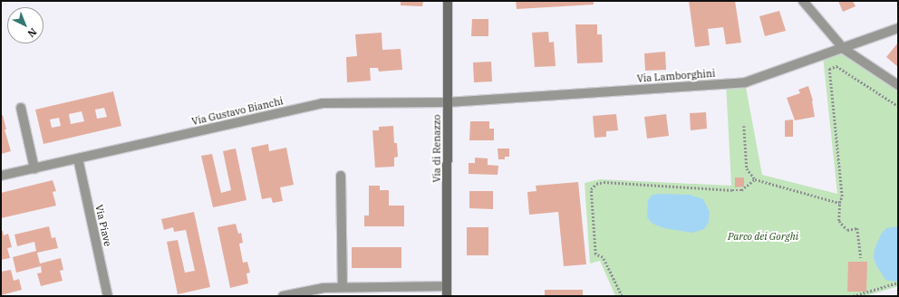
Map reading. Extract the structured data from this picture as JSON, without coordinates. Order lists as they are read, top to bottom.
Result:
{
  "streets": {
    "street": [
      "Via Lamborghini",
      "Via Gustavo Bianchi",
      "Via di Renazzo",
      "Via Piave"
    ]
  },
  "crossings": [
    ["Via Lamborghini", "Via Gustavo Bianchi"],
    ["Via Lamborghini", "Via di Renazzo"],
    ["Via Gustavo Bianchi", "Via di Renazzo"],
    ["Via Gustavo Bianchi", "Via Piave"]
  ],
  "parks": ["Parco dei Gorghi"],
  "north": "bottom right"
}
